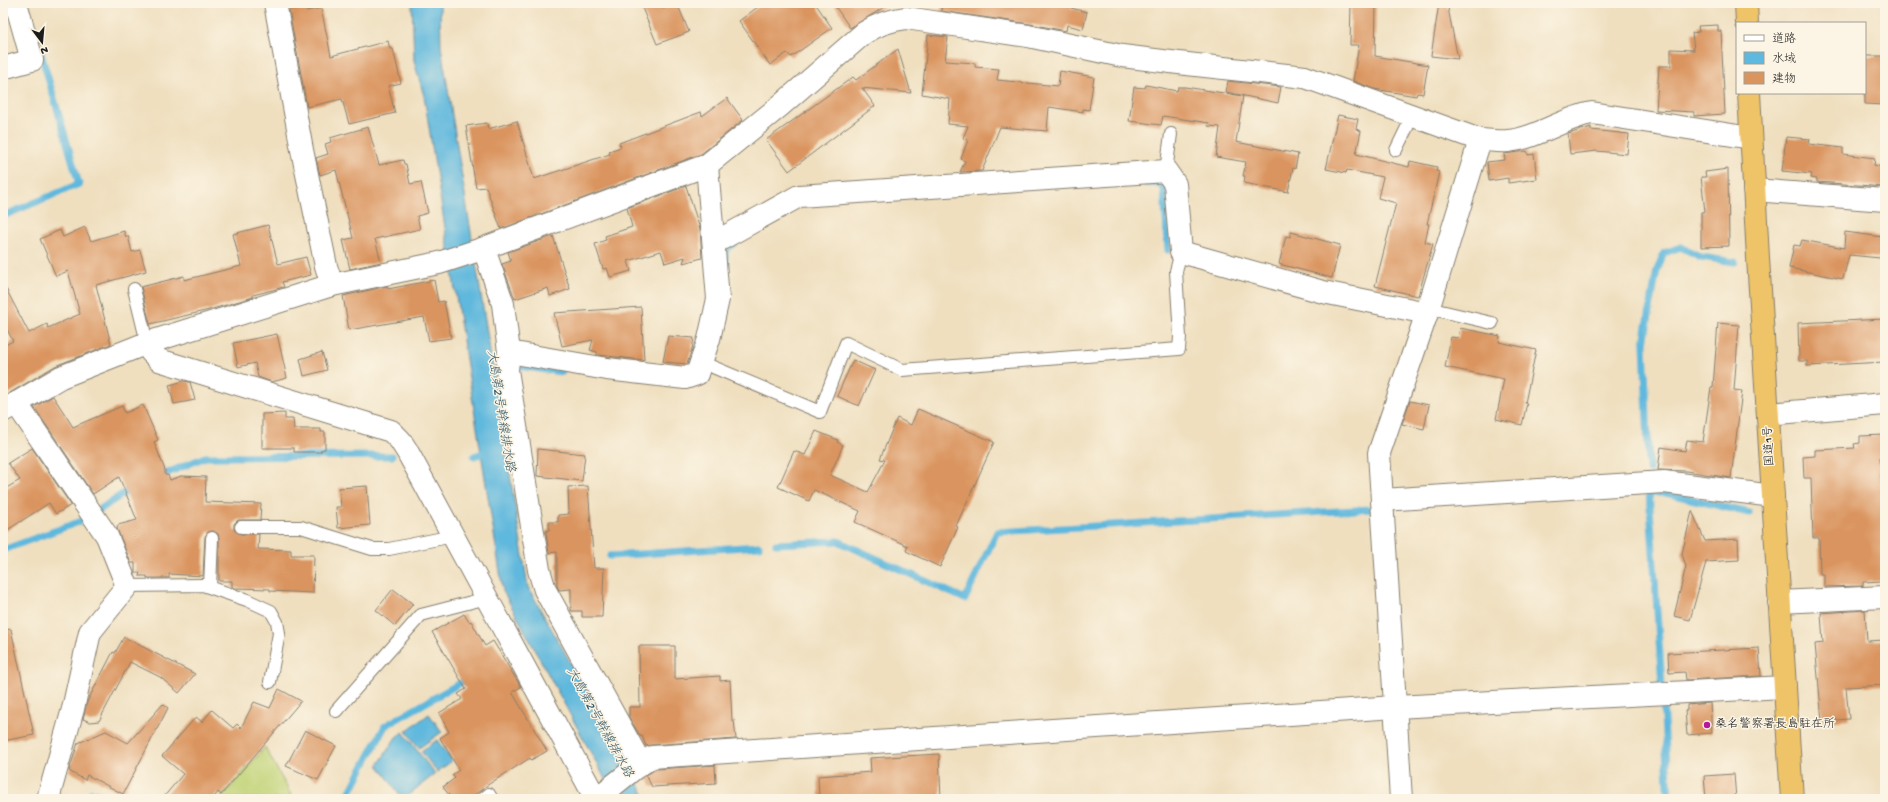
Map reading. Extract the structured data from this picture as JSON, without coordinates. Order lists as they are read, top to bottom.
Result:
{
  "streets": {
    "highway": ["国道1号"]
  },
  "water": ["大島第2号幹線排水路"],
  "places": ["桑名警察署長島駐在所"],
  "legend": ["道路", "水域", "建物"],
  "north": "bottom"
}
